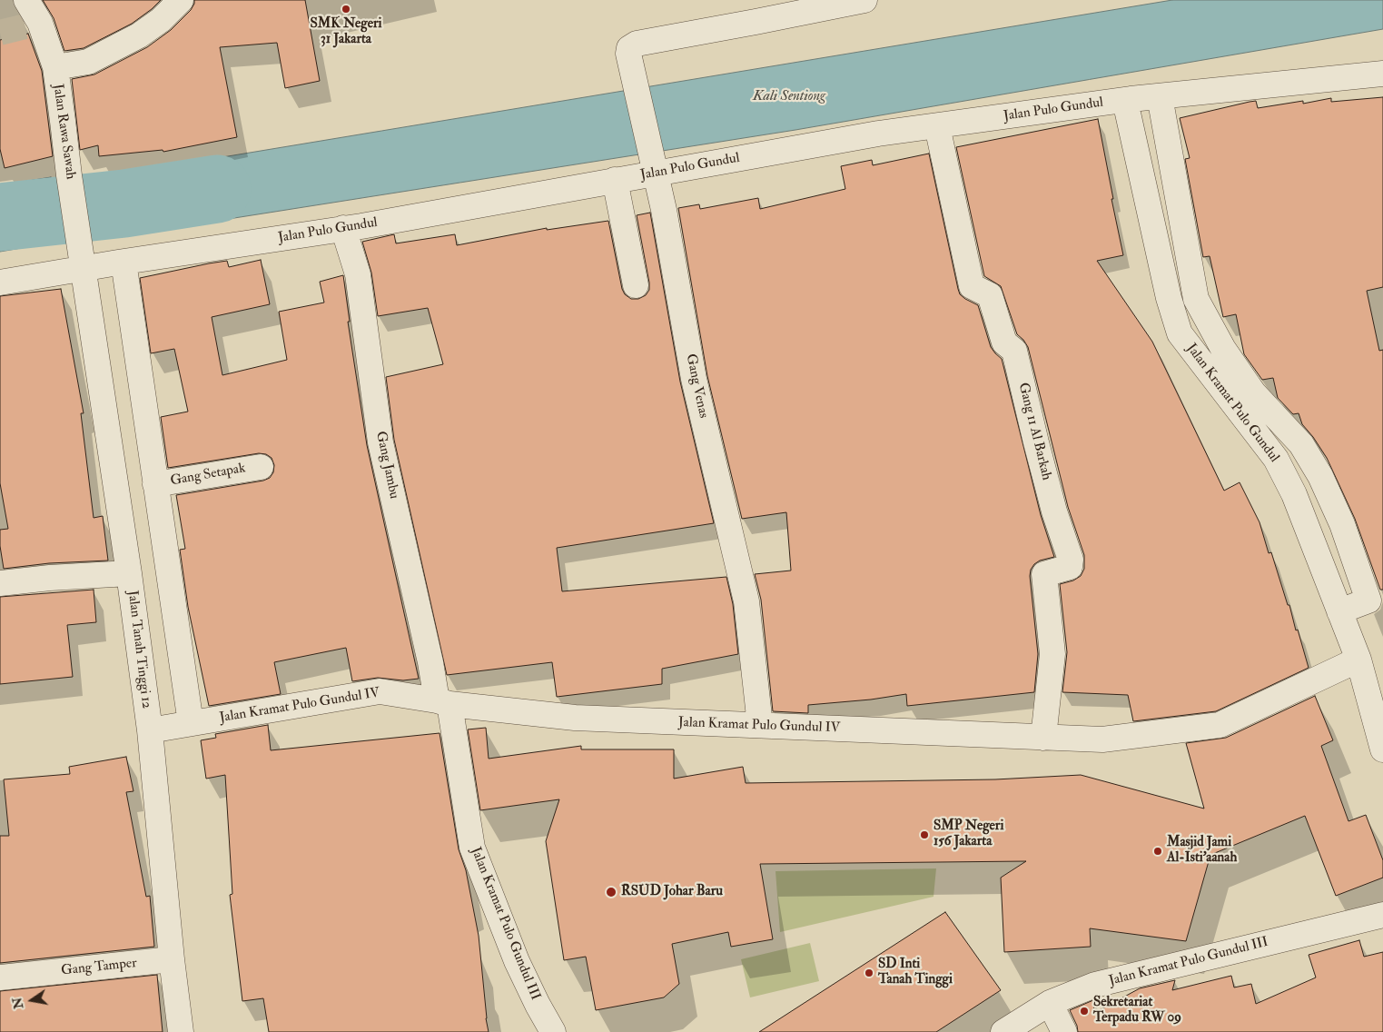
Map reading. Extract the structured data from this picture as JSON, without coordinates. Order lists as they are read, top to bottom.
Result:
{
  "streets": {
    "street": [
      "Jalan Pulo Gundul",
      "Jalan Rawa Sawah",
      "Gang Venas",
      "Jalan Kramat Pulo Gundul",
      "Gang 11 Al Barkah",
      "Gang Jambu",
      "Gang Setapak",
      "Jalan Tanah Tinggi 12",
      "Jalan Kramat Pulo Gundul IV",
      "Jalan Kramat Pulo Gundul III",
      "Gang Tamper"
    ]
  },
  "crossings": [
    ["Jalan Pulo Gundul", "Jalan Rawa Sawah"],
    ["Jalan Pulo Gundul", "Gang Venas"],
    ["Jalan Pulo Gundul", "Jalan Kramat Pulo Gundul"],
    ["Jalan Pulo Gundul", "Gang 11 Al Barkah"],
    ["Jalan Pulo Gundul", "Gang Jambu"],
    ["Jalan Pulo Gundul", "Jalan Tanah Tinggi 12"],
    ["Jalan Rawa Sawah", "Jalan Tanah Tinggi 12"],
    ["Gang Venas", "Jalan Kramat Pulo Gundul IV"],
    ["Jalan Kramat Pulo Gundul", "Jalan Kramat Pulo Gundul IV"],
    ["Gang 11 Al Barkah", "Jalan Kramat Pulo Gundul IV"],
    ["Gang Jambu", "Jalan Kramat Pulo Gundul IV"],
    ["Gang Jambu", "Jalan Kramat Pulo Gundul III"],
    ["Jalan Tanah Tinggi 12", "Jalan Kramat Pulo Gundul IV"],
    ["Jalan Tanah Tinggi 12", "Gang Tamper"],
    ["Jalan Kramat Pulo Gundul IV", "Jalan Kramat Pulo Gundul III"]
  ],
  "water": ["Kali Sentiong"],
  "places": [
    "SMK Negeri 31 Jakarta",
    "SMP Negeri 156 Jakarta",
    "Masjid Jami Al-Isti'aanah",
    "RSUD Johar Baru",
    "SD Inti Tanah Tinggi",
    "Sekretariat Terpadu RW 09"
  ],
  "north": "left"
}
